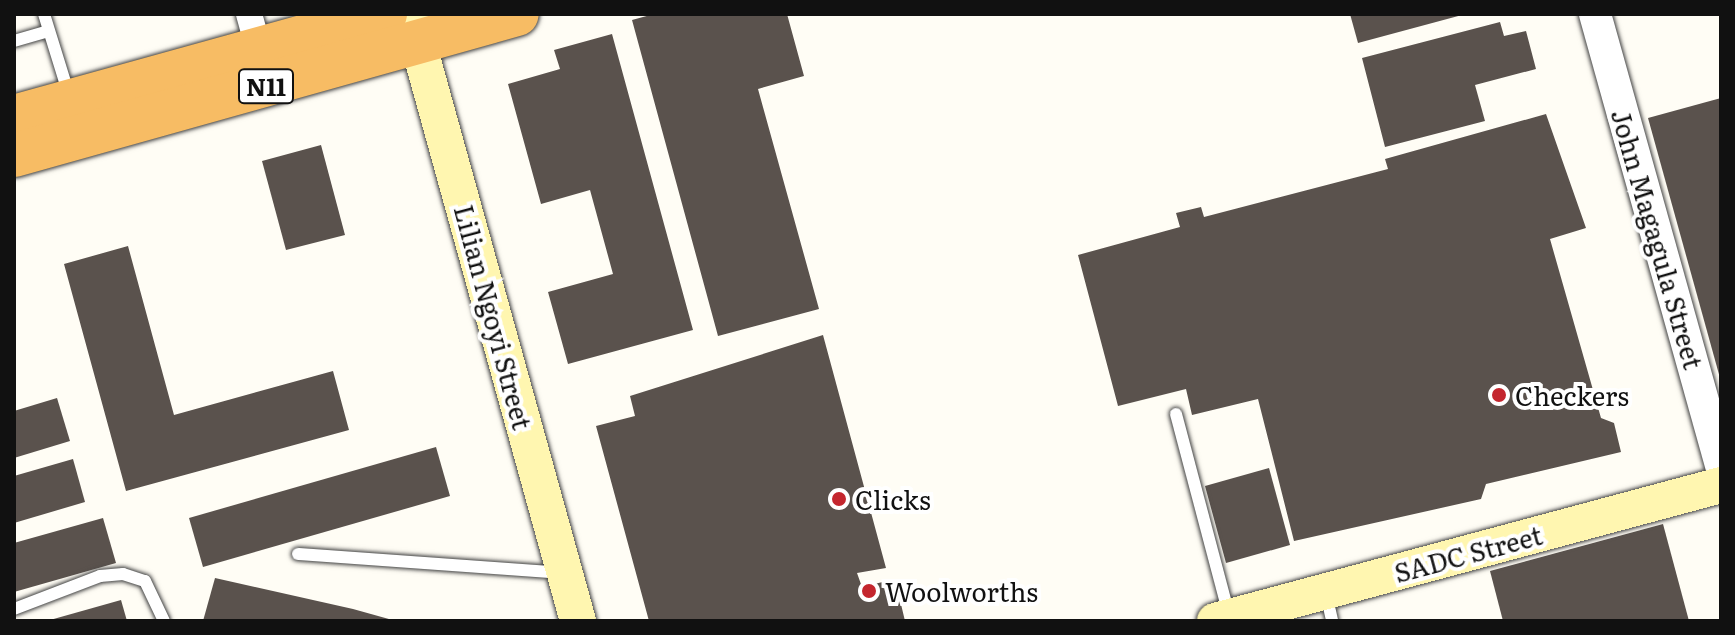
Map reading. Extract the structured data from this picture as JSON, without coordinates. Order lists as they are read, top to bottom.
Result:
{
  "streets": {
    "highway": ["N11"],
    "main road": ["Lilian Ngoyi Street", "SADC Street"],
    "street": ["John Magagula Street"]
  },
  "crossings": [
    ["N11", "Lilian Ngoyi Street"]
  ],
  "places": ["Checkers", "Clicks", "Woolworths"]
}
